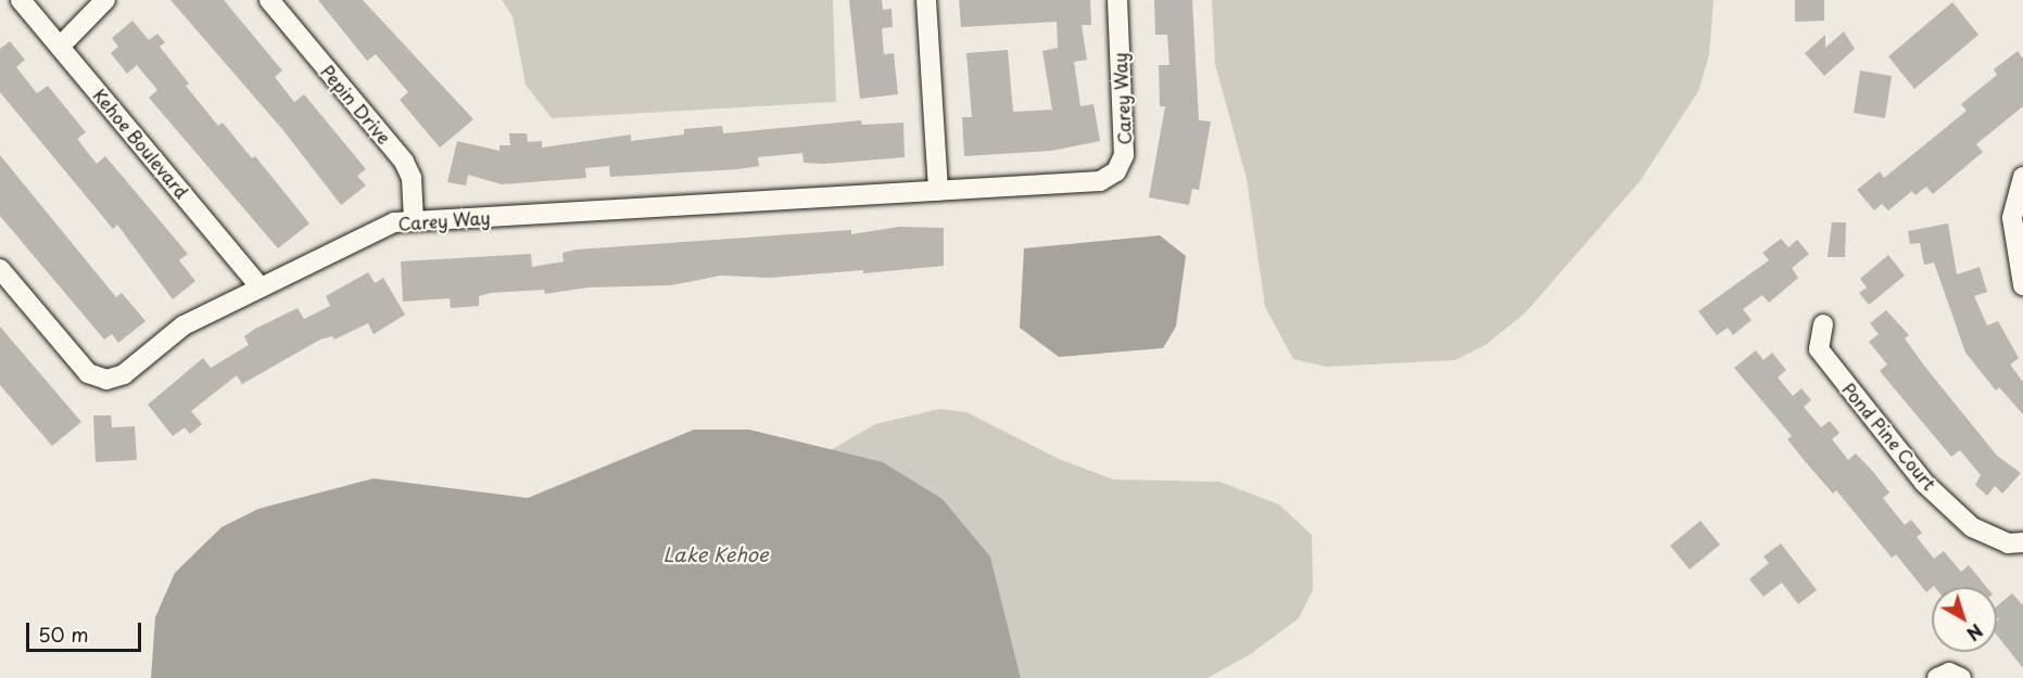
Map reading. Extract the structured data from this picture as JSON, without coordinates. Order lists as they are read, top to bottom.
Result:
{
  "streets": {
    "street": [
      "Carey Way",
      "Pepin Drive",
      "Kehoe Boulevard",
      "Pond Pine Court"
    ]
  },
  "crossings": [
    ["Carey Way", "Pepin Drive"],
    ["Carey Way", "Kehoe Boulevard"]
  ],
  "water": ["Lake Kehoe"],
  "scale_bar": "50 m",
  "north": "bottom right"
}
